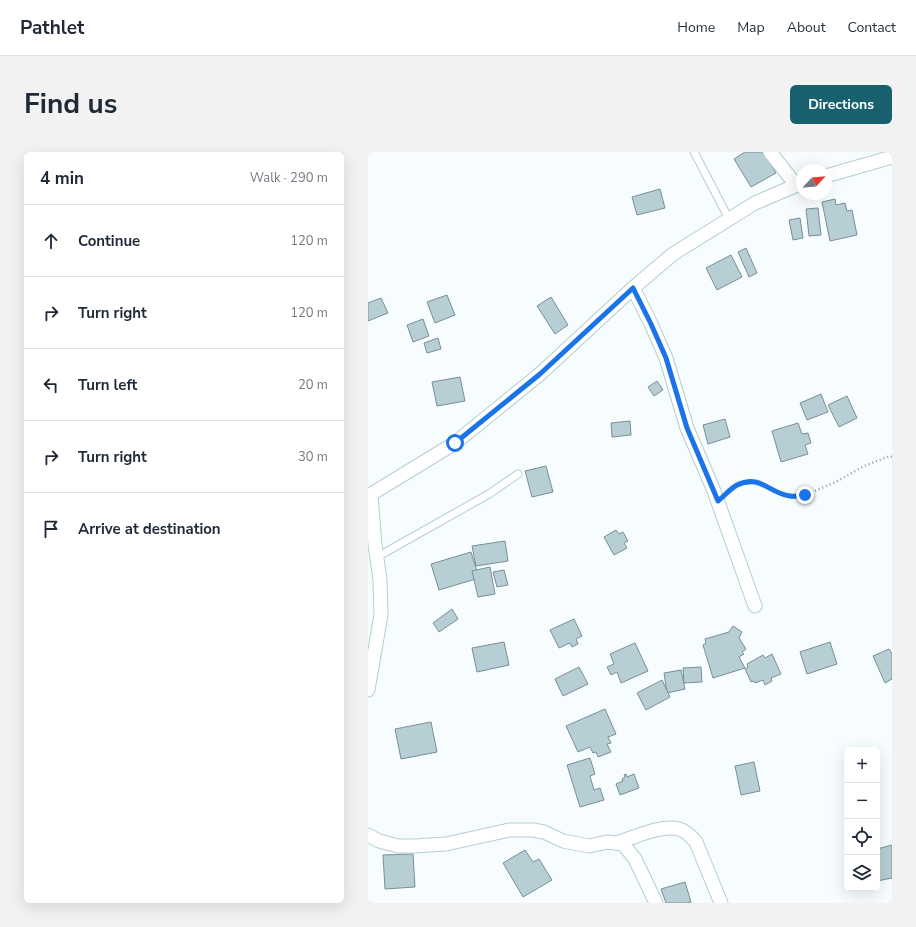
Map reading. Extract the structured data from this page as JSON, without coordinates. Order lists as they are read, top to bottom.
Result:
{
  "north": "top right",
  "page": {
    "header": "Pathlet",
    "nav": [
      "Home",
      "Map",
      "About",
      "Contact"
    ],
    "title": "Find us",
    "buttons": "Directions",
    "heading": ["4 min", "Walk · 290 m"],
    "list": [
      ["Continue", "120 m"],
      ["Turn right", "120 m"],
      ["Turn left", "20 m"],
      ["Turn right", "30 m"],
      "Arrive at destination"
    ],
    "map_buttons": ["+", "−"]
  }
}
